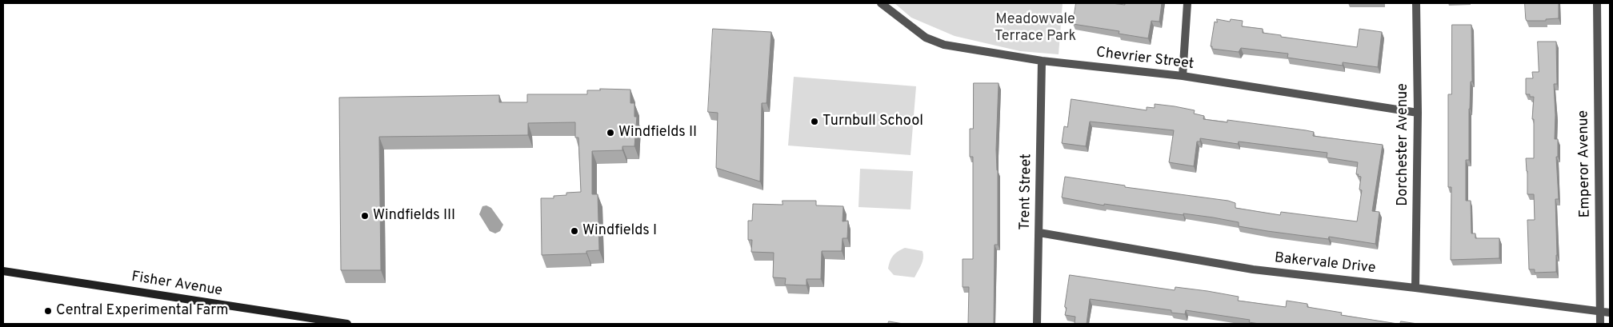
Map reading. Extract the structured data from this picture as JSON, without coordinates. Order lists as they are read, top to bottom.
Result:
{
  "streets": {
    "main road": ["Fisher Avenue"],
    "street": [
      "Chevrier Street",
      "Dorchester Avenue",
      "Emperor Avenue",
      "Trent Street",
      "Bakervale Drive"
    ]
  },
  "crossings": [
    ["Chevrier Street", "Dorchester Avenue"],
    ["Chevrier Street", "Trent Street"],
    ["Dorchester Avenue", "Bakervale Drive"],
    ["Emperor Avenue", "Bakervale Drive"],
    ["Trent Street", "Bakervale Drive"]
  ],
  "parks": ["Meadowvale Terrace Park"],
  "places": [
    "Turnbull School",
    "Windfields II",
    "Windfields III",
    "Windfields I",
    "Central Experimental Farm"
  ]
}
